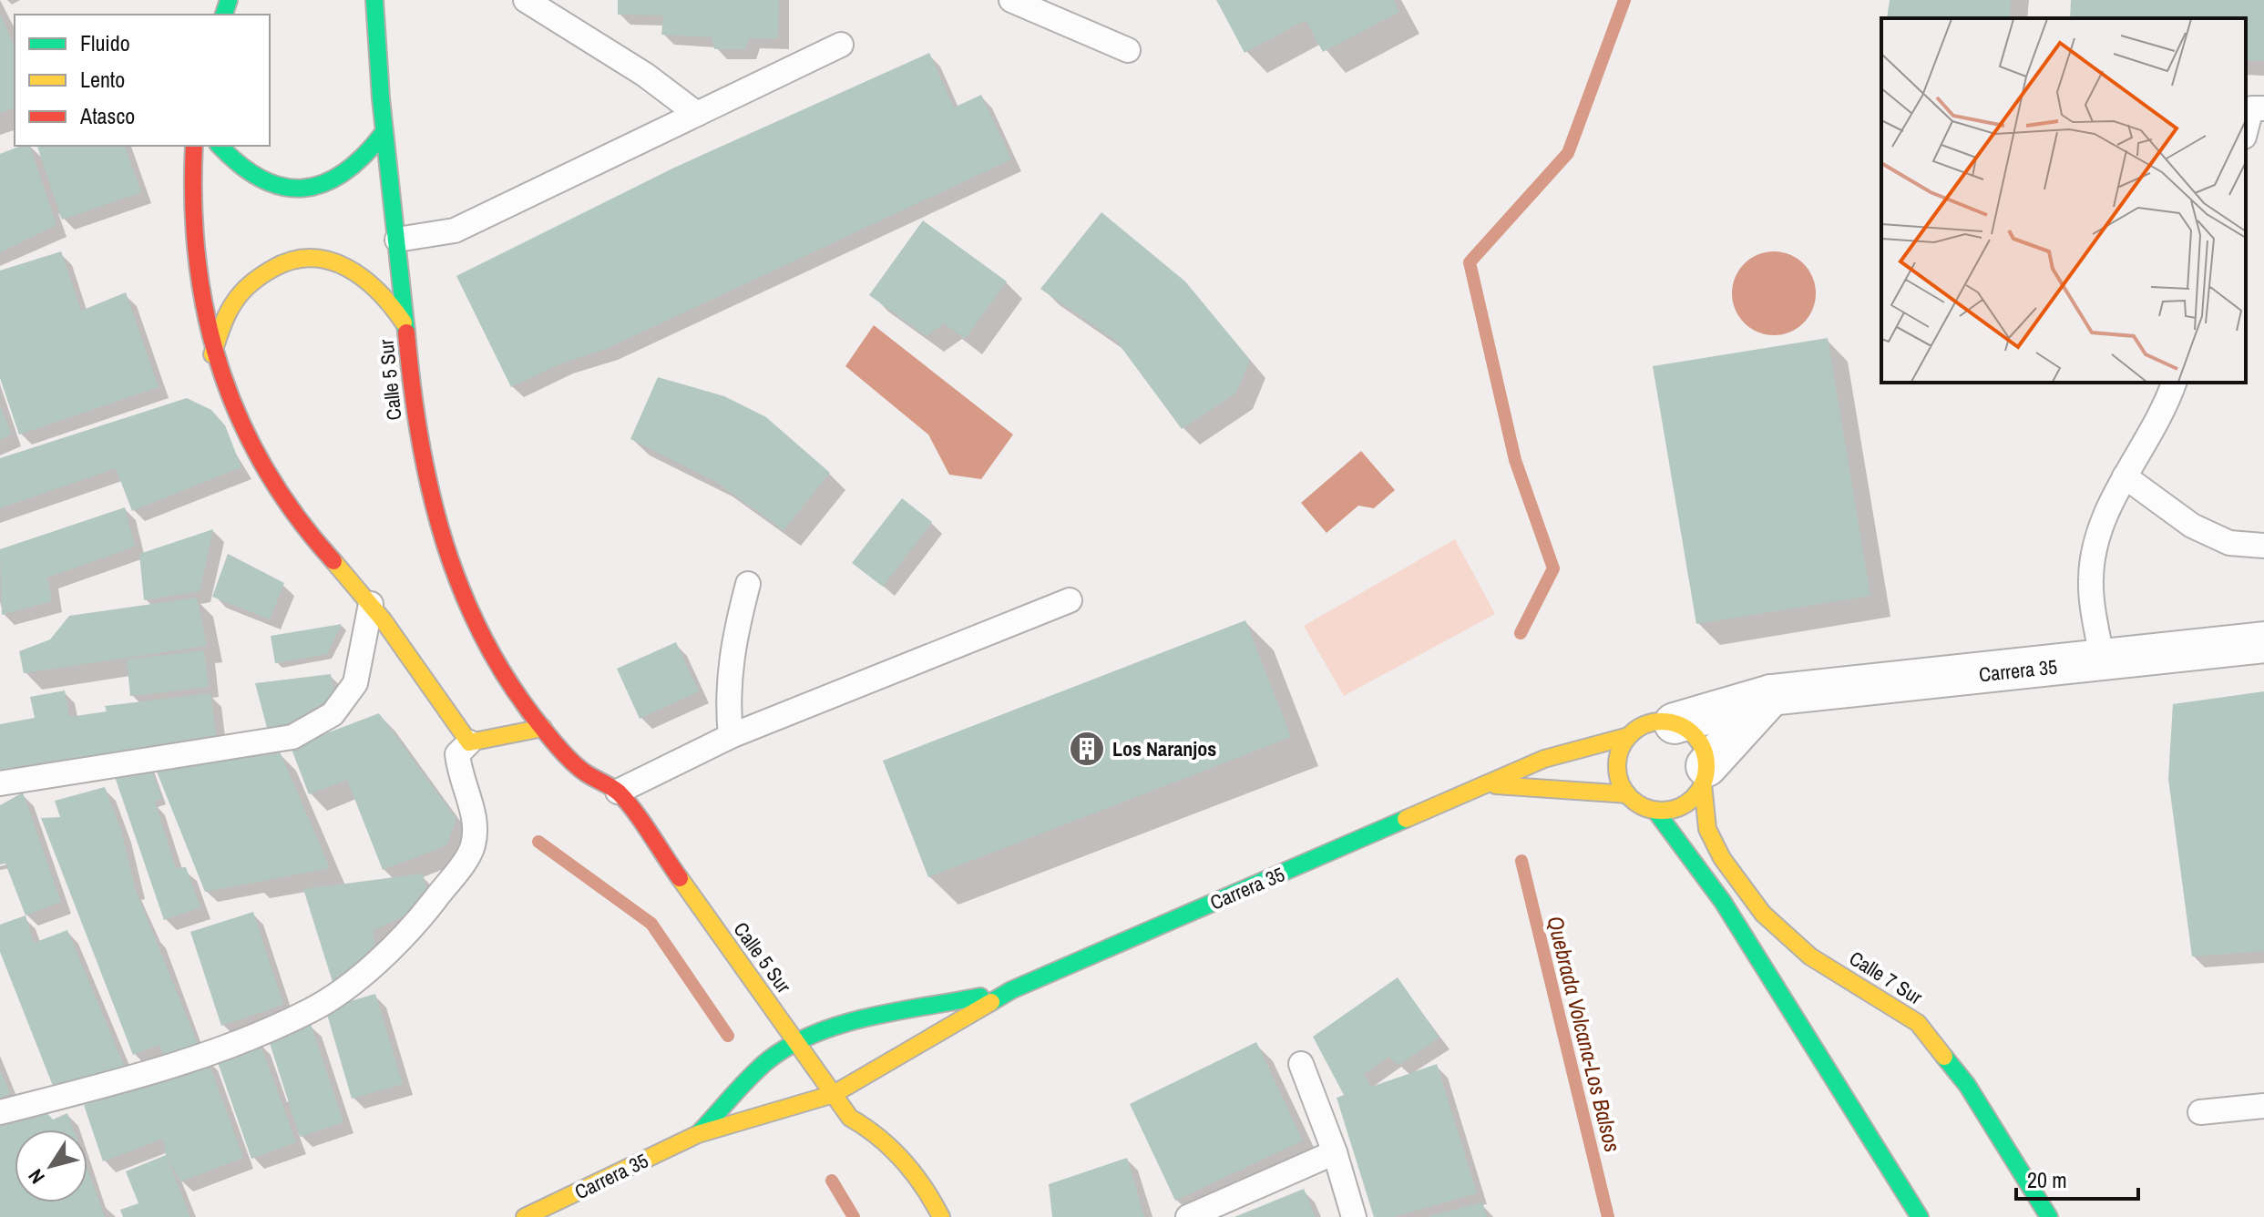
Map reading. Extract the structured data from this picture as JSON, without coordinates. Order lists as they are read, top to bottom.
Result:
{
  "streets": {
    "street": ["Calle 5 Sur", "Carrera 35", "Calle 7 Sur"]
  },
  "crossings": [
    ["Calle 5 Sur", "Carrera 35"],
    ["Carrera 35", "Calle 7 Sur"]
  ],
  "water": ["Quebrada Volcana-Los Balsos"],
  "places": {
    "building": ["Los Naranjos"]
  },
  "legend": ["Fluido", "Lento", "Atasco"],
  "scale_bar": "20 m",
  "north": "bottom left"
}
